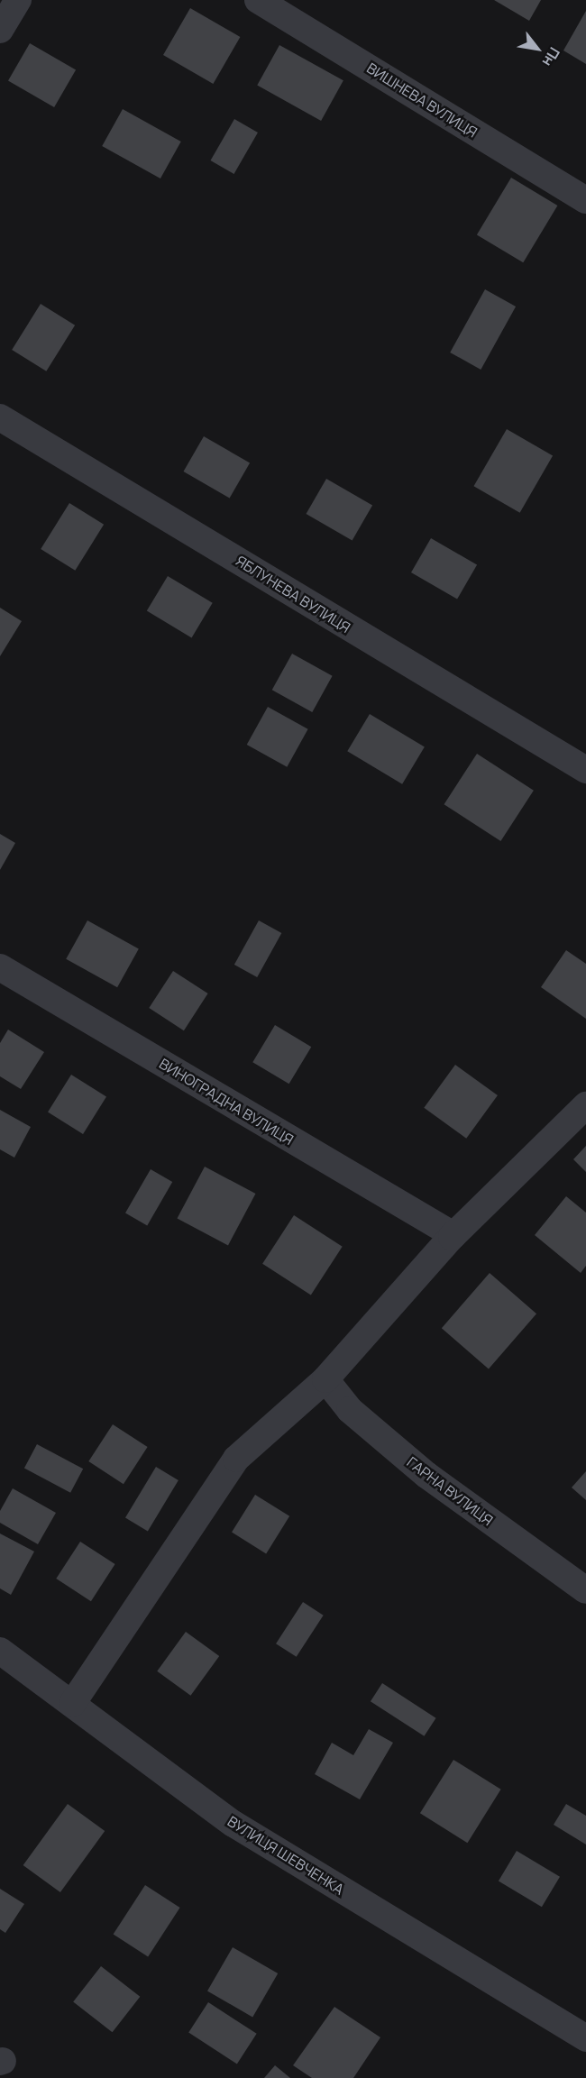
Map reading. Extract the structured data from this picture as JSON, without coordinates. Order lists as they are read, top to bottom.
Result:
{
  "streets": {
    "street": [
      "ВИШНЕВА ВУЛИЦЯ",
      "ЯБЛУНЕВА ВУЛИЦЯ",
      "ВИНОГРАДНА ВУЛИЦЯ",
      "ГАРНА ВУЛИЦЯ",
      "ВУЛИЦЯ ШЕВЧЕНКА"
    ]
  },
  "north": "bottom right"
}
